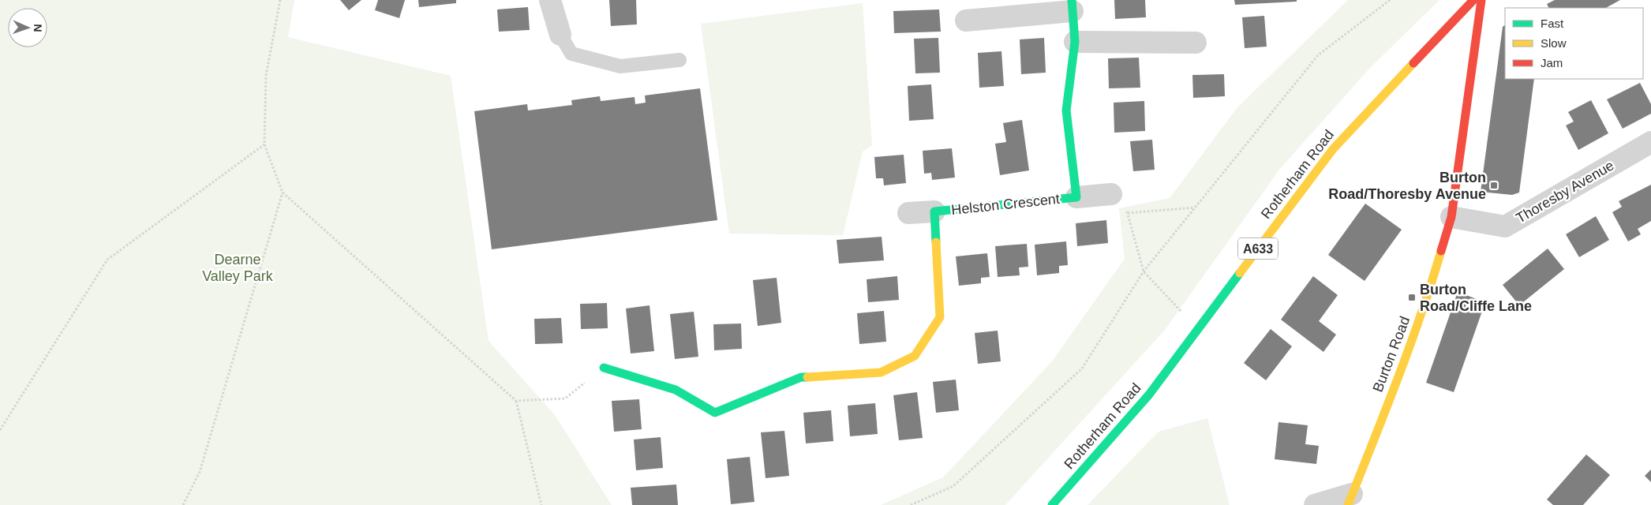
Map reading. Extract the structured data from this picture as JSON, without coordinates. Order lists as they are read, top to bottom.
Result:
{
  "streets": {
    "street": [
      "Rotherham Road",
      "Thoresby Avenue",
      "Helston Crescent",
      "A633",
      "Burton Road"
    ]
  },
  "crossings": [
    ["Thoresby Avenue", "Burton Road"]
  ],
  "parks": ["Dearne Valley Park"],
  "places": {
    "transit": ["Burton Road/Thoresby Avenue", "Burton Road/Cliffe Lane"]
  },
  "legend": ["Fast", "Slow", "Jam"],
  "north": "right"
}
